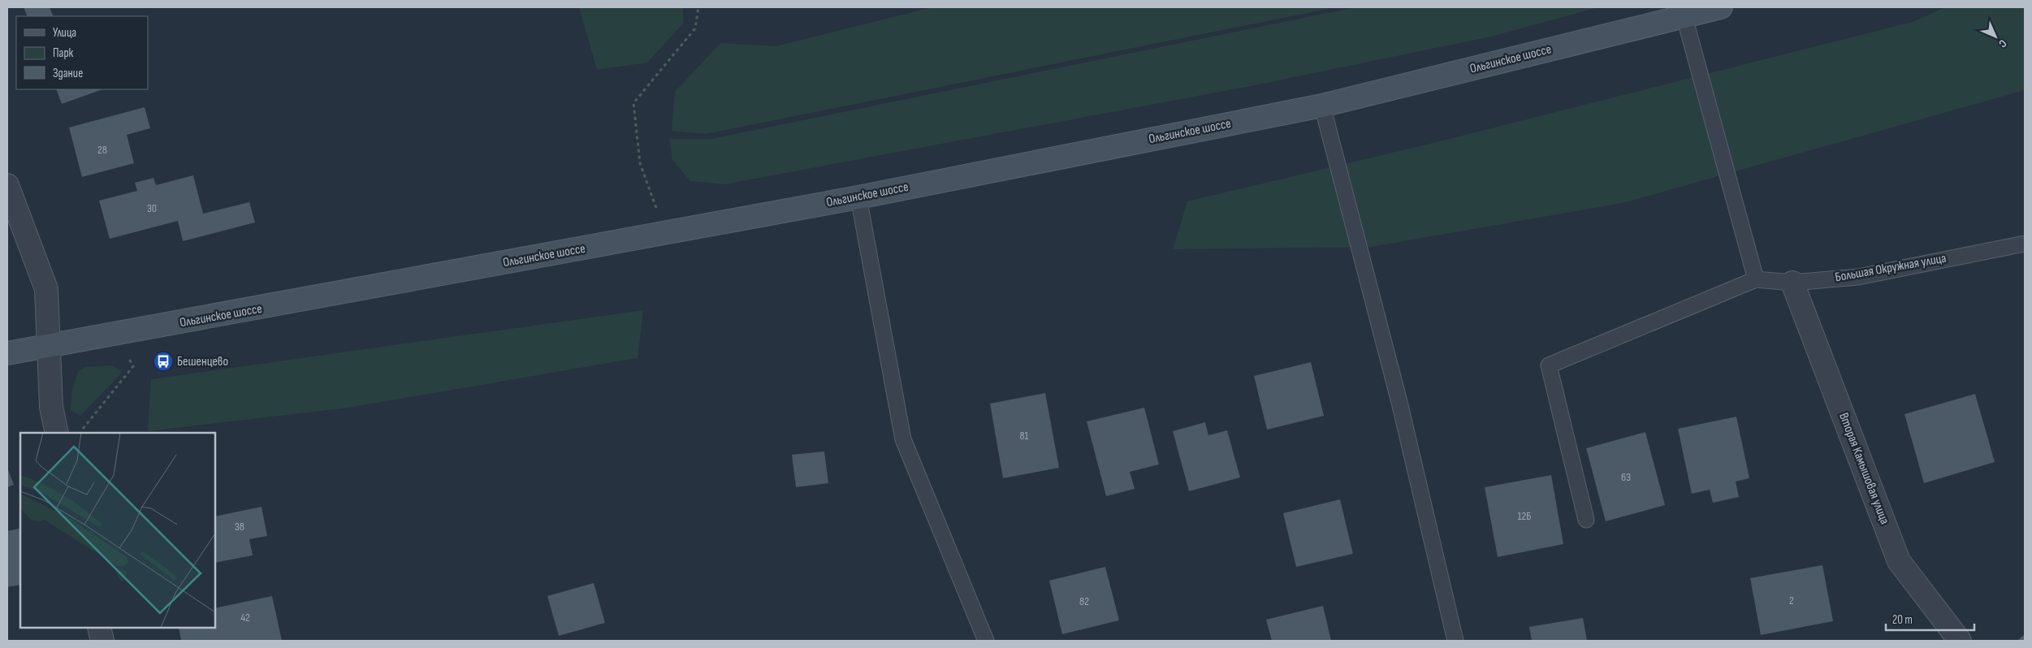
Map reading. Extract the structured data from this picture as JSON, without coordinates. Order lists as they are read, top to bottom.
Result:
{
  "streets": {
    "main road": ["Ольгинское шоссе"],
    "street": ["Вторая Камышовая улица"],
    "lane": ["Большая Окружная улица"]
  },
  "crossings": [
    ["Большая Окружная улица", "Вторая Камышовая улица"]
  ],
  "places": {
    "bus stop": ["Бешенцево"]
  },
  "house_numbers": [
    "28",
    "30",
    "81",
    "63",
    "12Б",
    "38",
    "2",
    "82",
    "42"
  ],
  "legend": ["Улица", "Парк", "Здание"],
  "scale_bar": "20 m",
  "north": "bottom right"
}
